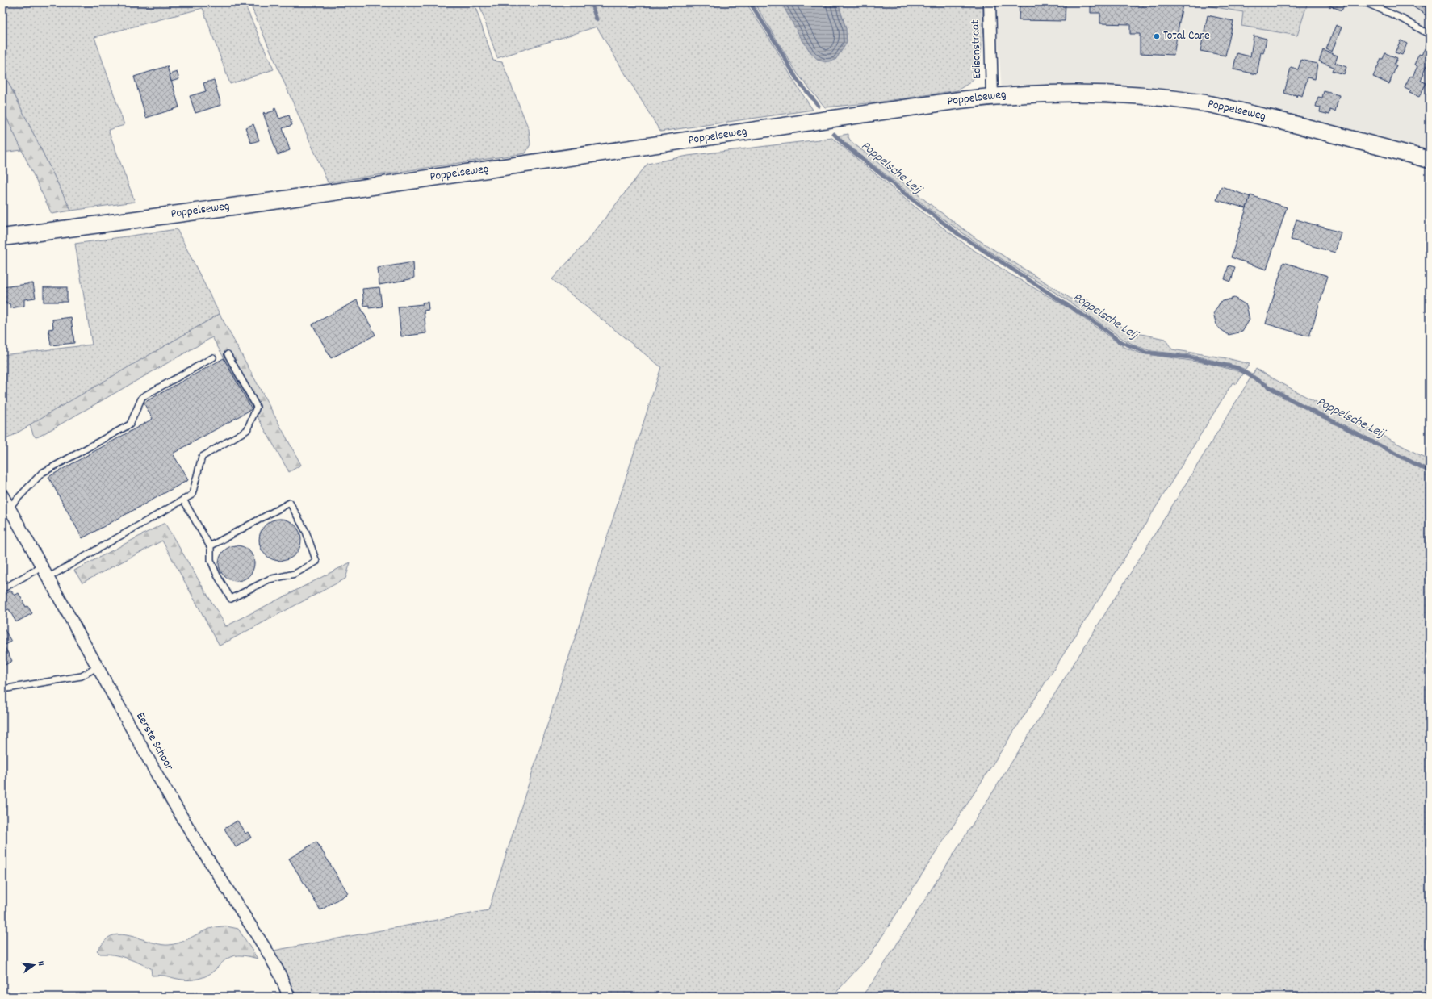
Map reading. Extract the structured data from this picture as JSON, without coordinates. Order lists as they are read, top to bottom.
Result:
{
  "streets": {
    "street": ["Edisonstraat", "Poppelseweg", "Eerste Schoor"]
  },
  "crossings": [
    ["Edisonstraat", "Poppelseweg"]
  ],
  "water": ["Poppelsche Leij"],
  "places": ["Total Care"],
  "north": "right"
}
